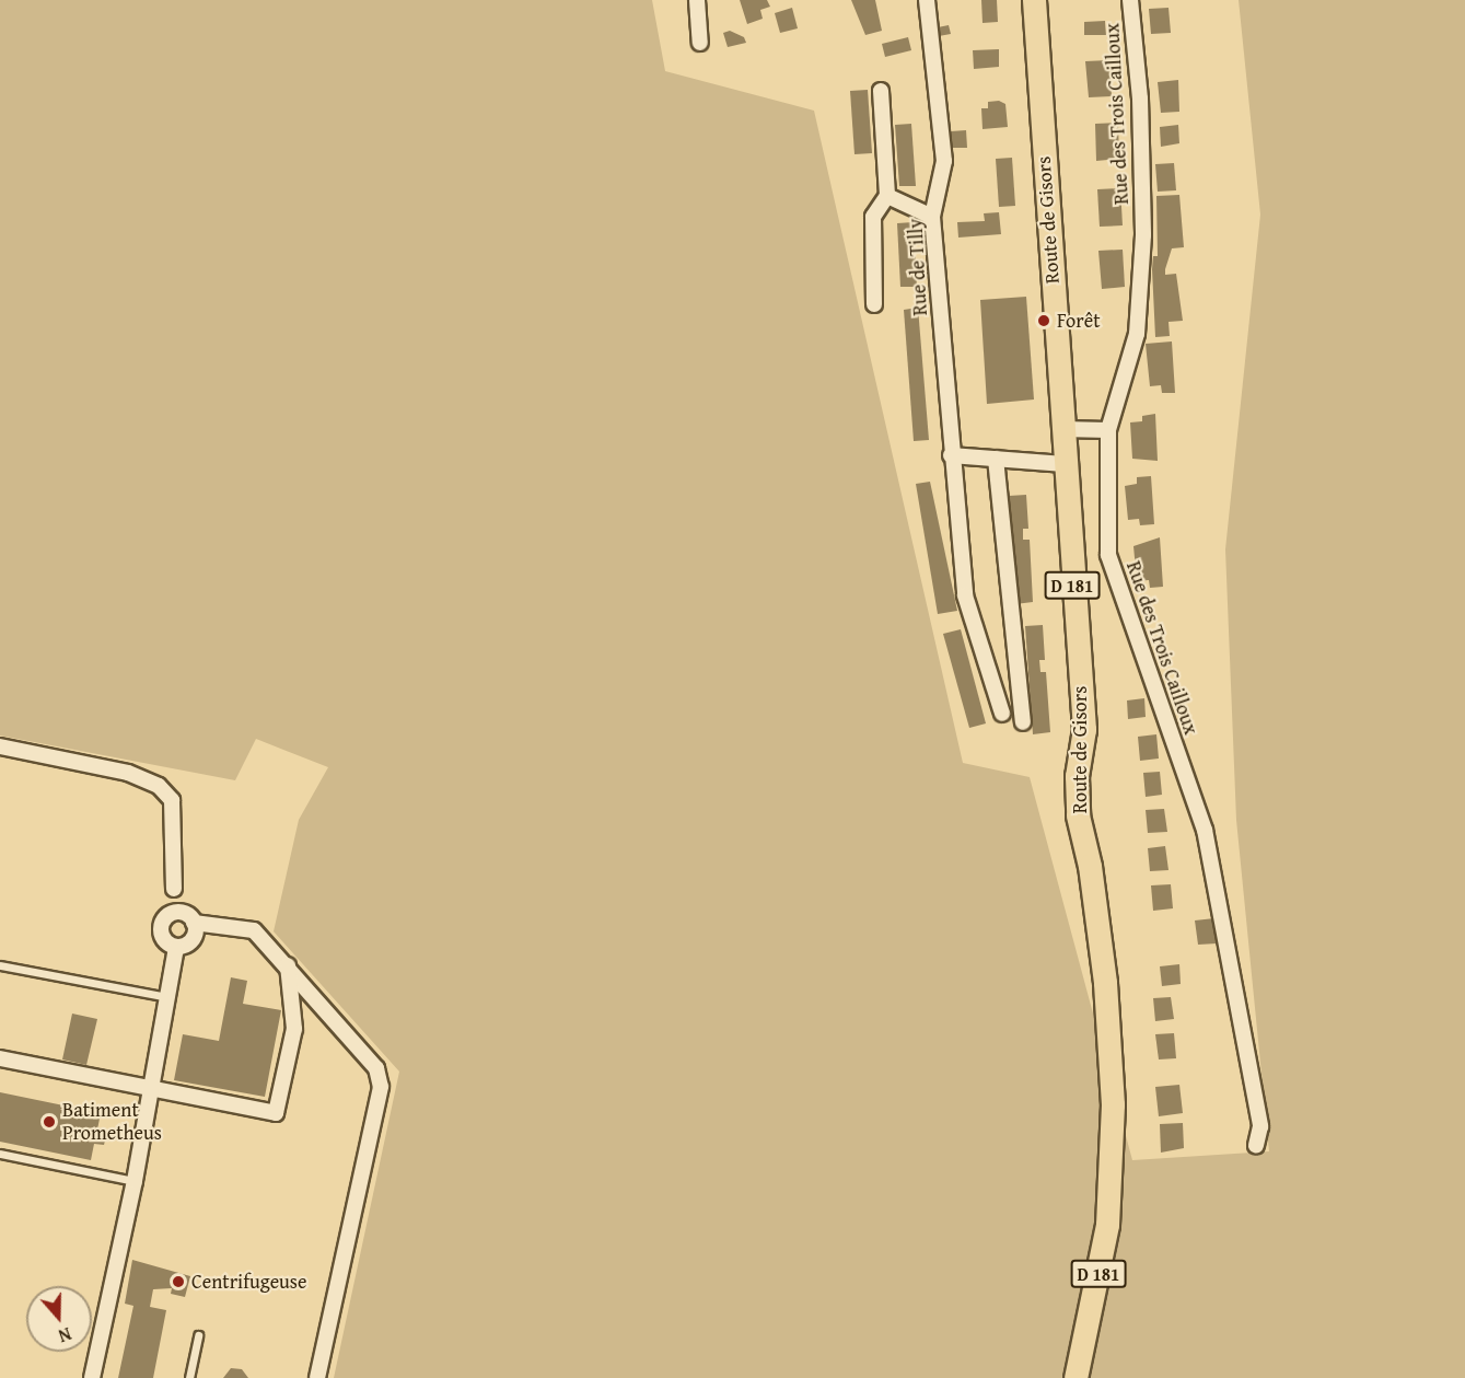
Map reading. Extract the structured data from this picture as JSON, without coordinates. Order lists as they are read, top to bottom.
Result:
{
  "streets": {
    "main road": ["Route de Gisors", "D 181"],
    "street": ["Rue des Trois Cailloux", "Rue de Tilly"]
  },
  "places": ["Forêt", "Batiment Prometheus", "Centrifugeuse"],
  "north": "bottom"
}
